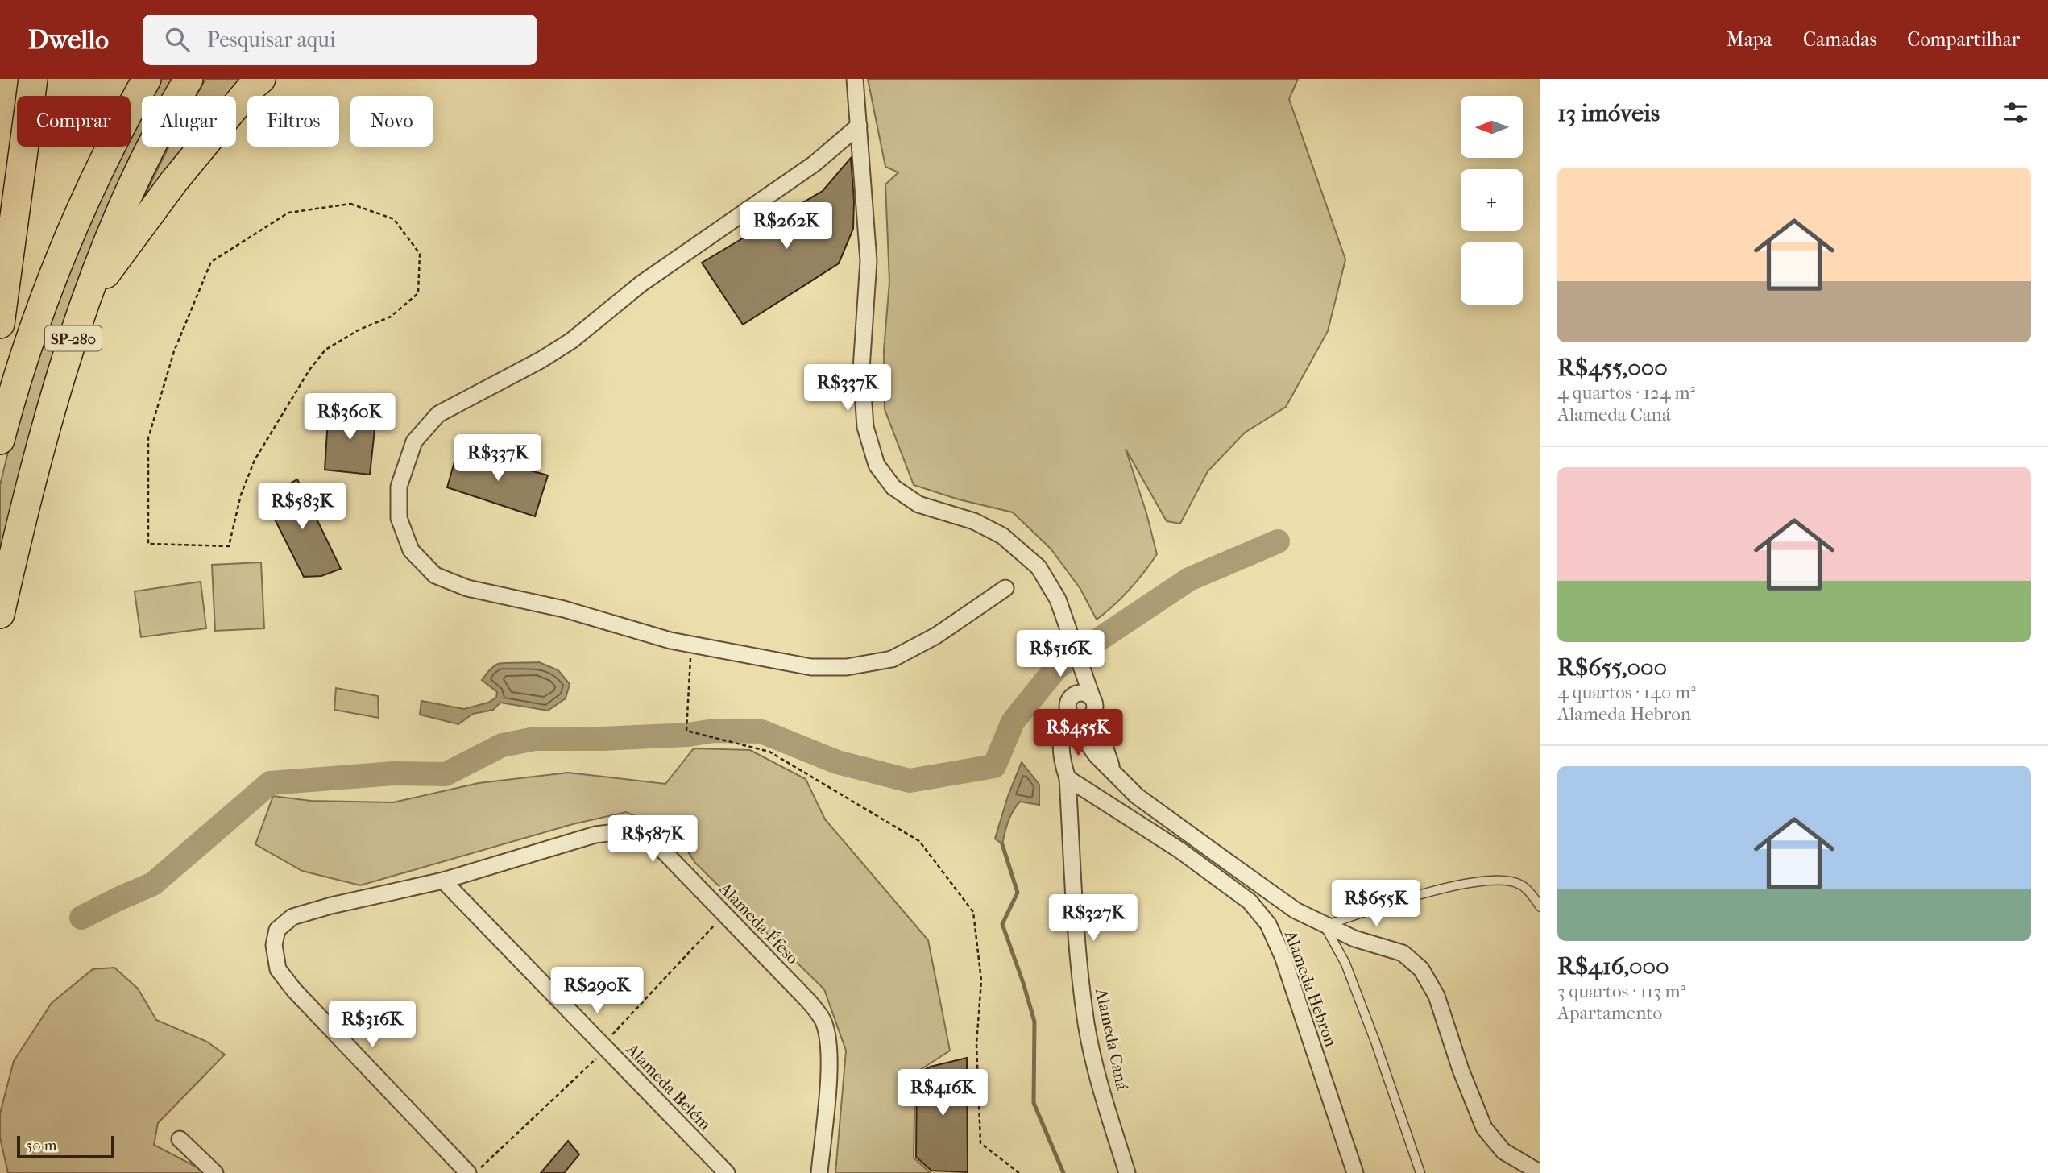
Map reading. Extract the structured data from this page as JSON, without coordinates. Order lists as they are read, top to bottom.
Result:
{
  "streets": {
    "highway": ["SP-280"],
    "street": [
      "Alameda Éfeso",
      "Alameda Hebron",
      "Alameda Caná",
      "Alameda Belém"
    ]
  },
  "crossings": [
    ["Alameda Éfeso", "Alameda Belém"],
    ["Alameda Hebron", "Alameda Caná"]
  ],
  "scale_bar": "50 m",
  "north": "left",
  "page": {
    "header": "Dwello",
    "search": "Pesquisar aqui",
    "nav": ["Mapa", "Camadas", "Compartilhar"],
    "heading": "13 imóveis",
    "map_buttons": ["+", "−"],
    "chip": [
      "Comprar",
      "Alugar",
      "Filtros",
      "Novo"
    ],
    "list": [
      {
        "name": "R$455,000",
        "note": "4 quartos · 124 m² · Alameda Caná"
      },
      {
        "name": "R$655,000",
        "note": "4 quartos · 140 m² · Alameda Hebron"
      },
      {
        "name": "R$416,000",
        "note": "3 quartos · 113 m² · Apartamento"
      }
    ],
    "price": [
      "R$262K",
      "R$337K",
      "R$360K",
      "R$337K",
      "R$583K",
      "R$516K",
      "R$455K",
      "R$587K",
      "R$655K",
      "R$327K",
      "R$290K",
      "R$316K",
      "R$416K"
    ],
    "scale": "50 m"
  }
}
